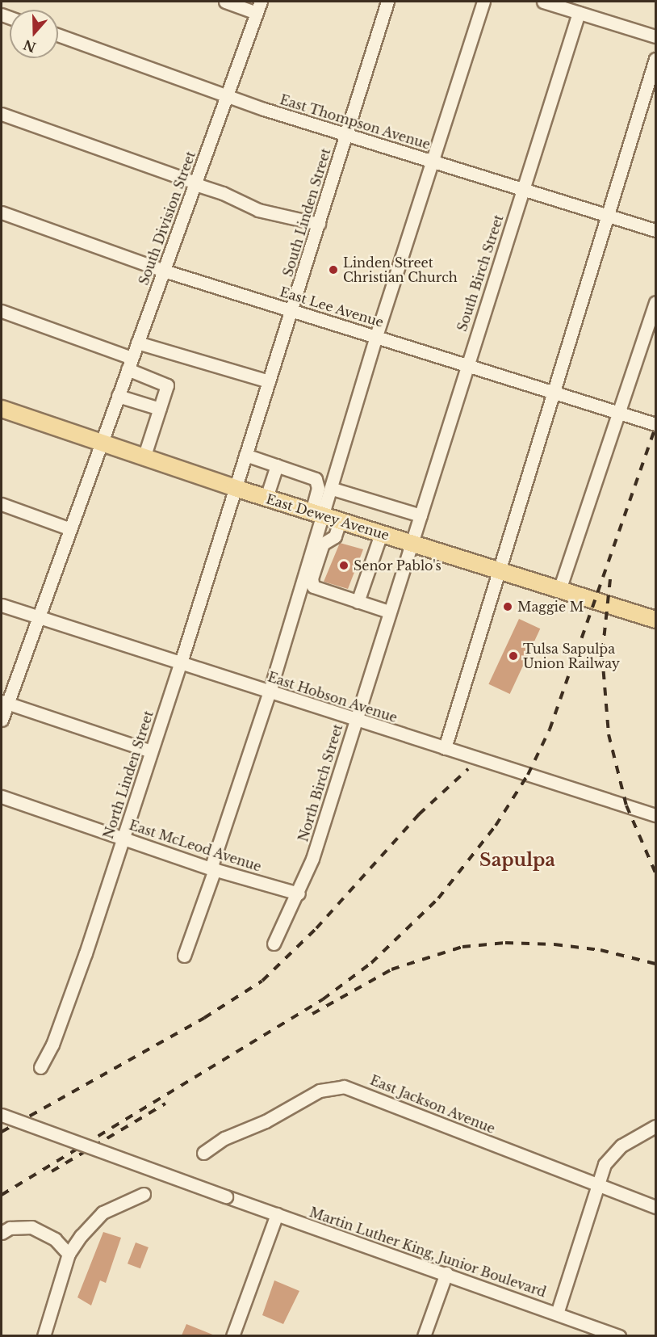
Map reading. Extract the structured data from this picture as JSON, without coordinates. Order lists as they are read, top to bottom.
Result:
{
  "streets": {
    "main road": ["East Dewey Avenue"],
    "street": [
      "East Thompson Avenue",
      "South Linden Street",
      "South Division Street",
      "South Birch Street",
      "East Lee Avenue",
      "East Hobson Avenue",
      "North Linden Street",
      "North Birch Street",
      "East McLeod Avenue",
      "East Jackson Avenue",
      "Martin Luther King, Junior Boulevard"
    ]
  },
  "crossings": [
    ["East Thompson Avenue", "South Linden Street"],
    ["East Thompson Avenue", "South Division Street"],
    ["East Thompson Avenue", "South Birch Street"],
    ["South Linden Street", "East Lee Avenue"],
    ["South Linden Street", "East Dewey Avenue"],
    ["South Linden Street", "North Linden Street"],
    ["South Division Street", "East Lee Avenue"],
    ["South Division Street", "East Dewey Avenue"],
    ["South Division Street", "East Hobson Avenue"],
    ["South Birch Street", "East Lee Avenue"],
    ["South Birch Street", "East Dewey Avenue"],
    ["South Birch Street", "North Birch Street"],
    ["East Dewey Avenue", "North Linden Street"],
    ["East Dewey Avenue", "North Birch Street"],
    ["East Hobson Avenue", "North Linden Street"],
    ["East Hobson Avenue", "North Birch Street"],
    ["North Linden Street", "East McLeod Avenue"],
    ["North Birch Street", "East McLeod Avenue"]
  ],
  "districts": ["Sapulpa"],
  "places": [
    "Linden Street Christian Church",
    "Senor Pablo's",
    "Maggie M",
    "Tulsa Sapulpa Union Railway"
  ],
  "north": "bottom"
}
